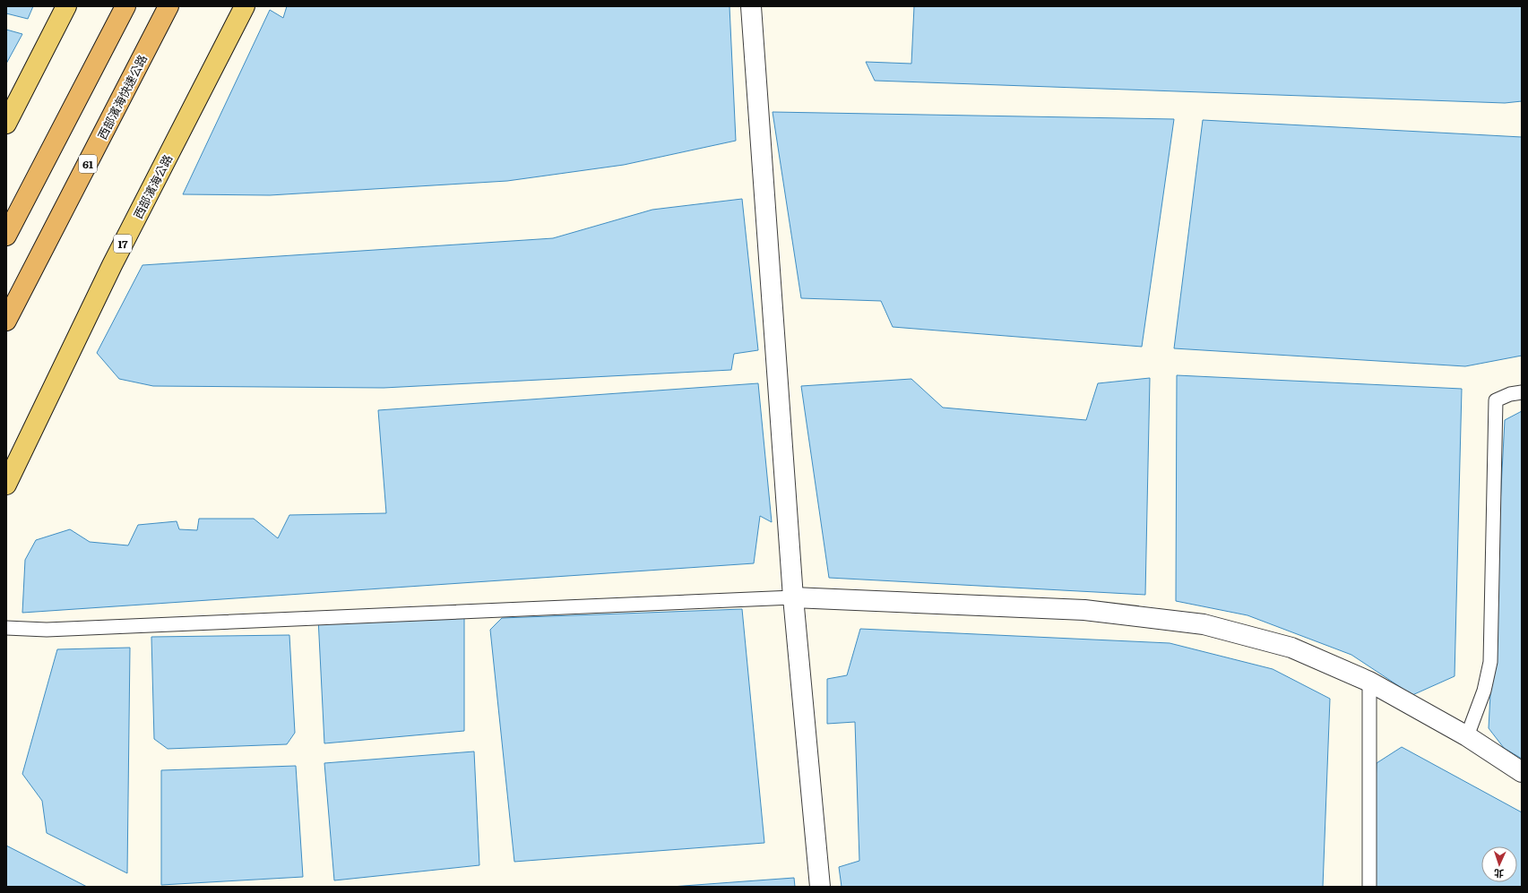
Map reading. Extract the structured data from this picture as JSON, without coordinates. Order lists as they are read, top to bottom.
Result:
{
  "streets": {
    "highway": ["西部濱海快速公路", "61"],
    "main road": ["西部濱海公路", "17"]
  },
  "north": "bottom"
}
